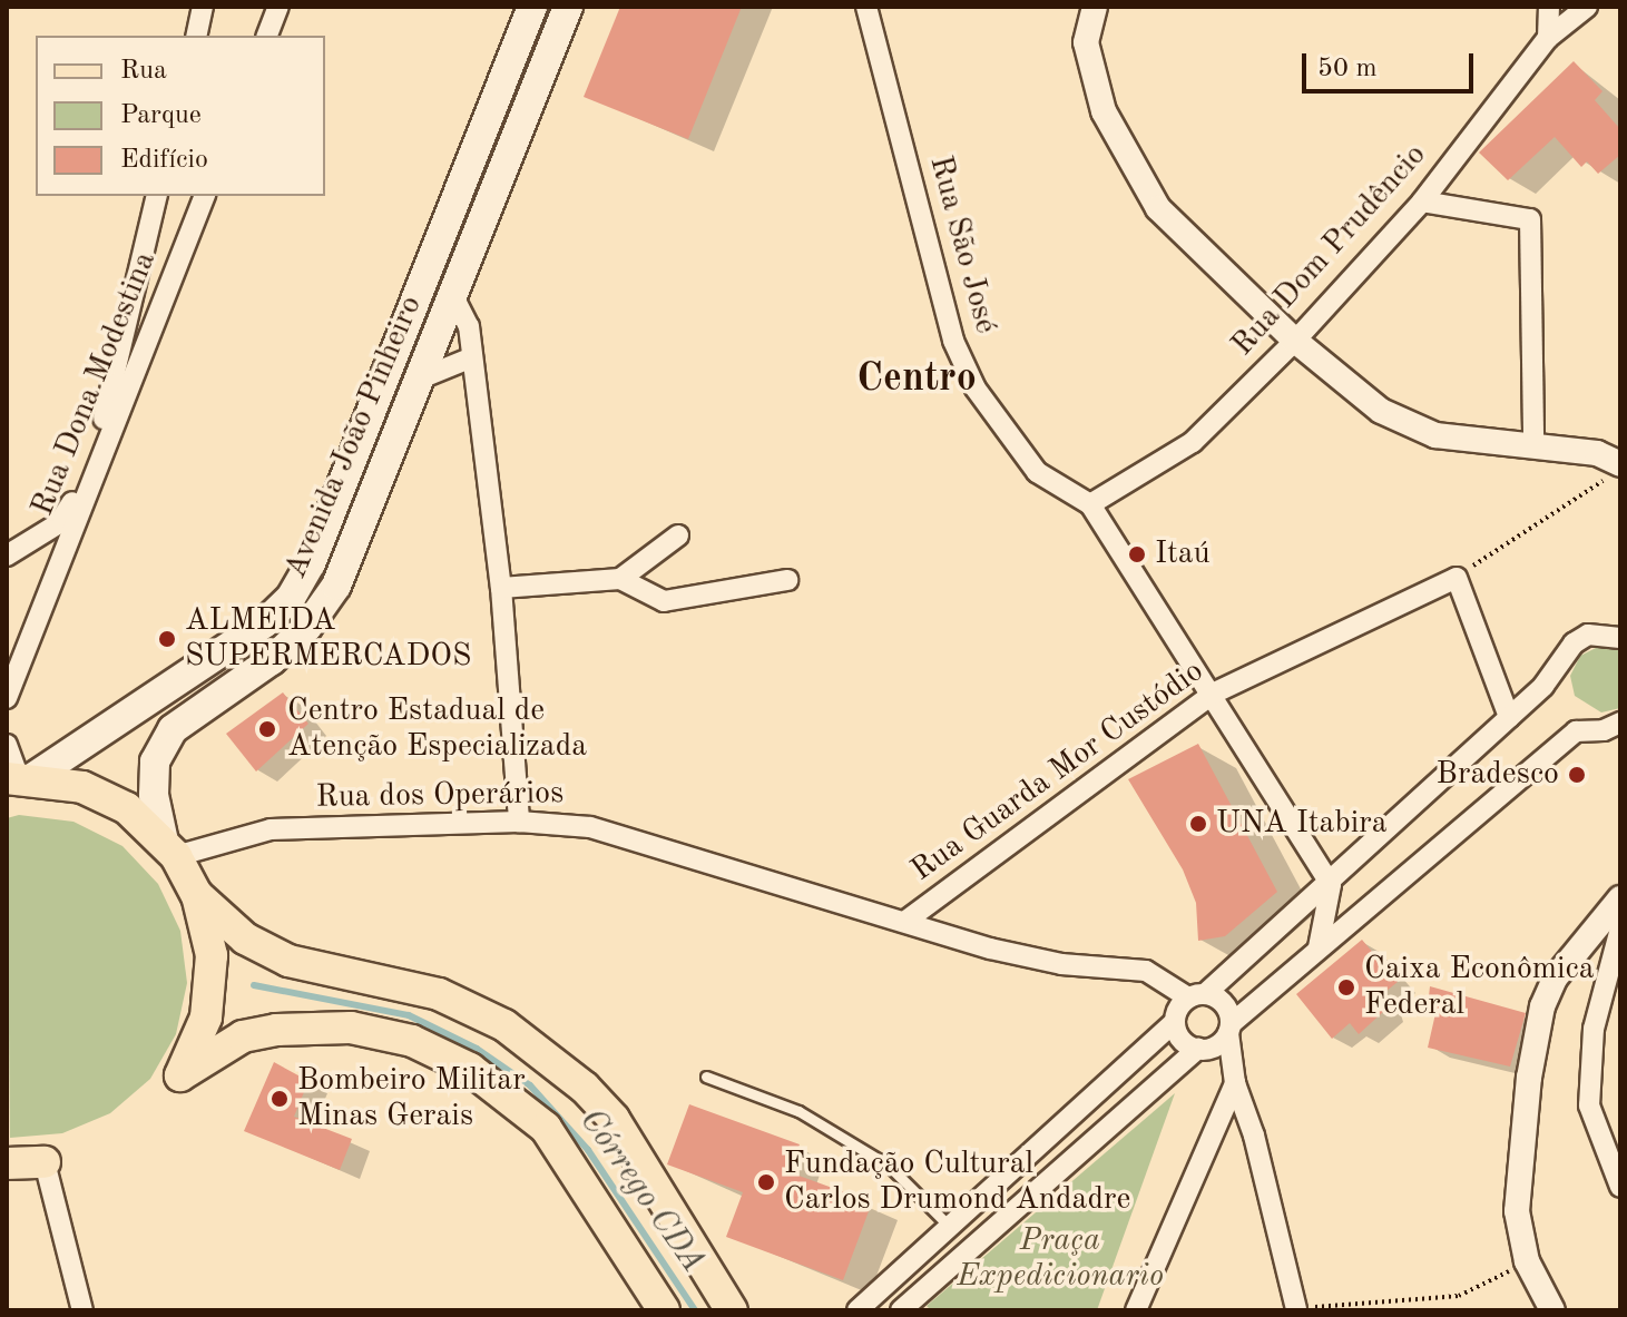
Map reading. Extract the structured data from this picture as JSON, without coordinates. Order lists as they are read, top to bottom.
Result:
{
  "streets": {
    "main road": ["Avenida João Pinheiro"],
    "street": [
      "Rua São José",
      "Rua Dom Prudêncio",
      "Rua Dona Modestina",
      "Rua Guarda Mor Custódio",
      "Rua dos Operários"
    ]
  },
  "crossings": [
    ["Rua São José", "Rua Dom Prudêncio"],
    ["Avenida João Pinheiro", "Rua dos Operários"],
    ["Rua Guarda Mor Custódio", "Rua dos Operários"]
  ],
  "districts": ["Centro"],
  "water": ["Córrego CDA"],
  "parks": ["Praça Expedicionario"],
  "places": [
    "Itaú",
    "ALMEIDA SUPERMERCADOS",
    "Centro Estadual de Atenção Especializada",
    "Bradesco",
    "UNA Itabira",
    "Caixa Econômica Federal",
    "Bombeiro Militar Minas Gerais",
    "Fundação Cultural Carlos Drumond Andadre"
  ],
  "legend": ["Rua", "Parque", "Edifício"],
  "scale_bar": "50 m"
}
